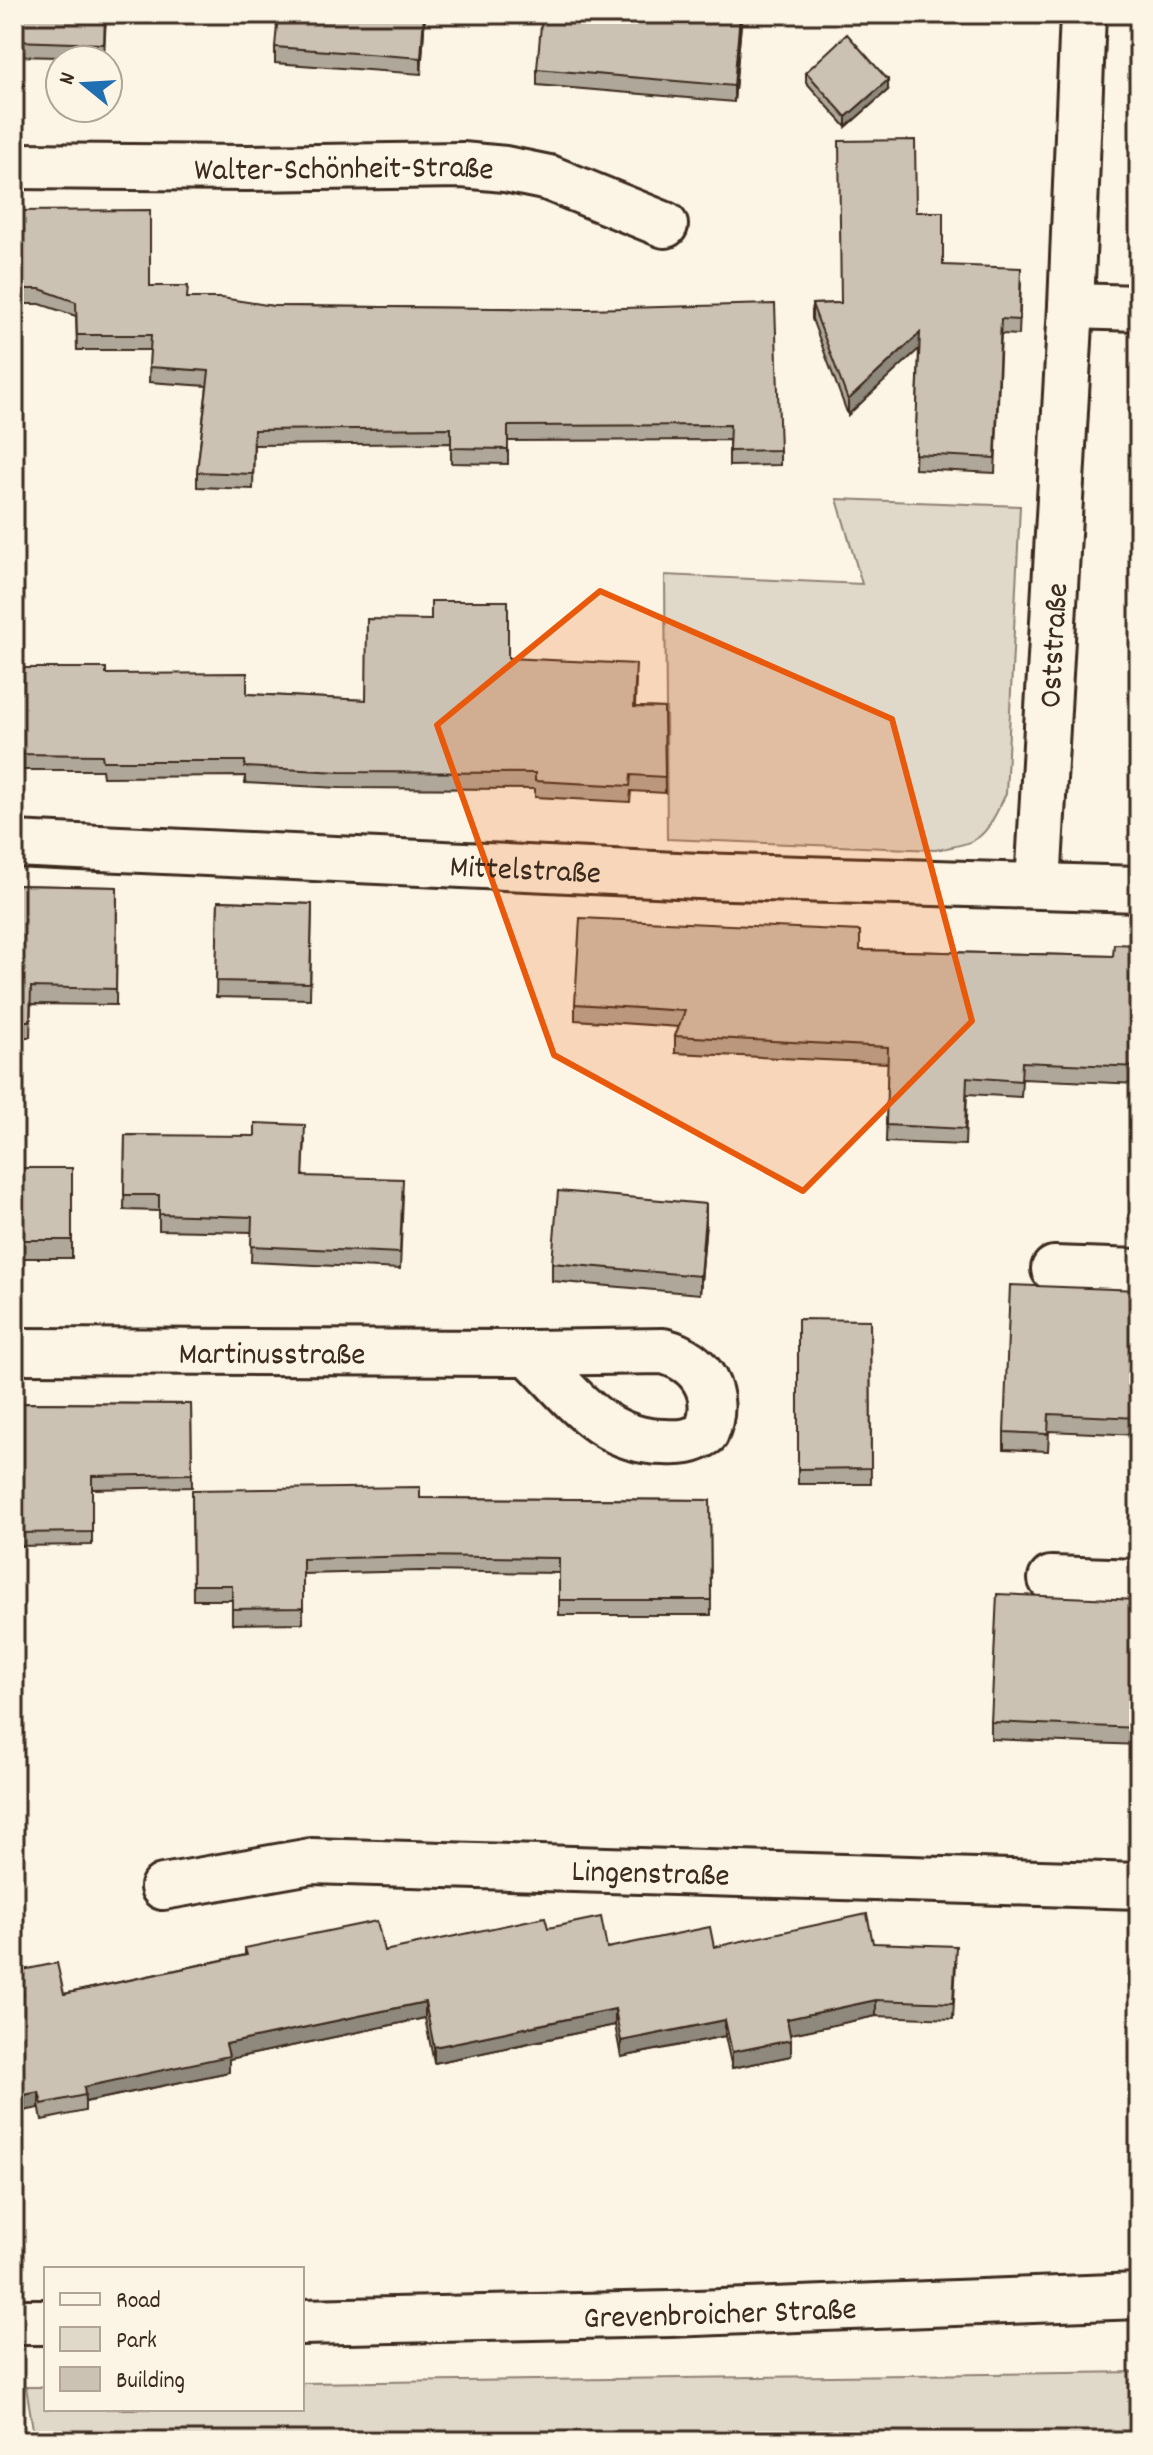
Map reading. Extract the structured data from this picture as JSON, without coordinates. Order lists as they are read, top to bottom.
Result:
{
  "streets": {
    "street": [
      "Walter-Schönheit-Straße",
      "Oststraße",
      "Mittelstraße",
      "Martinusstraße",
      "Lingenstraße",
      "Grevenbroicher Straße"
    ]
  },
  "crossings": [
    ["Oststraße", "Mittelstraße"]
  ],
  "legend": ["Road", "Park", "Building"],
  "north": "left"
}
